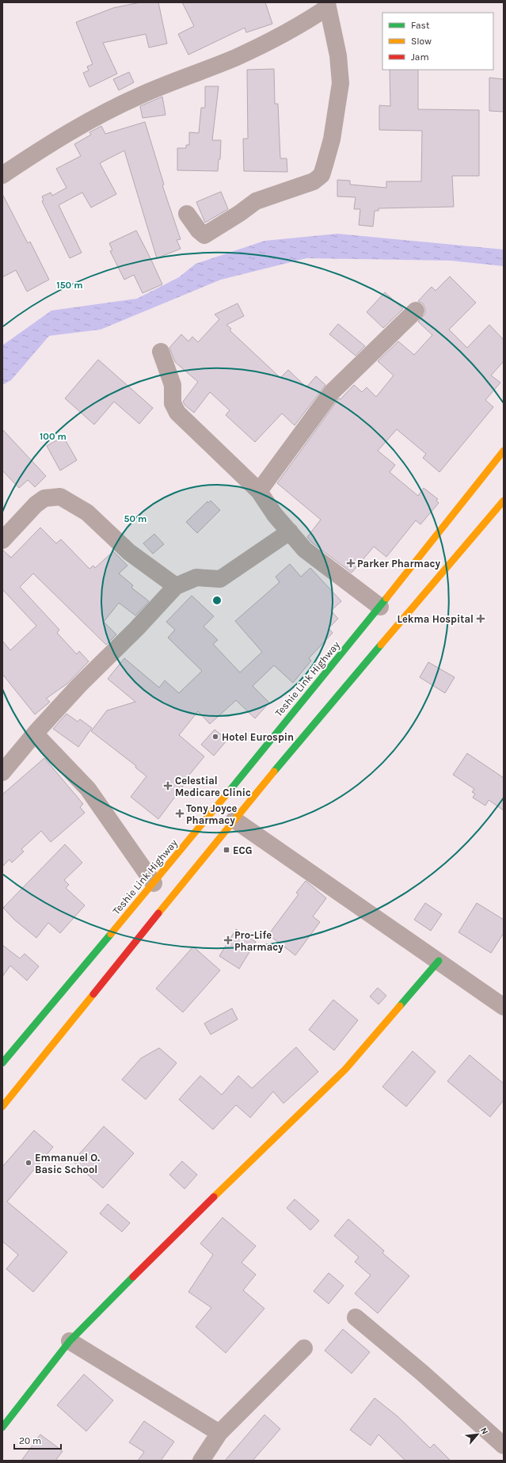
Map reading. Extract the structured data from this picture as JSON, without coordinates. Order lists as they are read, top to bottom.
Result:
{
  "streets": {
    "main road": ["Teshie Link Highway"]
  },
  "places": {
    "health": [
      "Parker Pharmacy",
      "Lekma Hospital",
      "Celestial Medicare Clinic",
      "Tony Joyce Pharmacy",
      "Pro-Life Pharmacy"
    ],
    "other": ["Hotel Eurospin", "Emmanuel O. Basic School"],
    "transit": ["ECG"]
  },
  "legend": ["Fast", "Slow", "Jam"],
  "scale_bar": "20 m",
  "north": "top right",
  "rings": ["150 m", "100 m", "50 m"]
}
